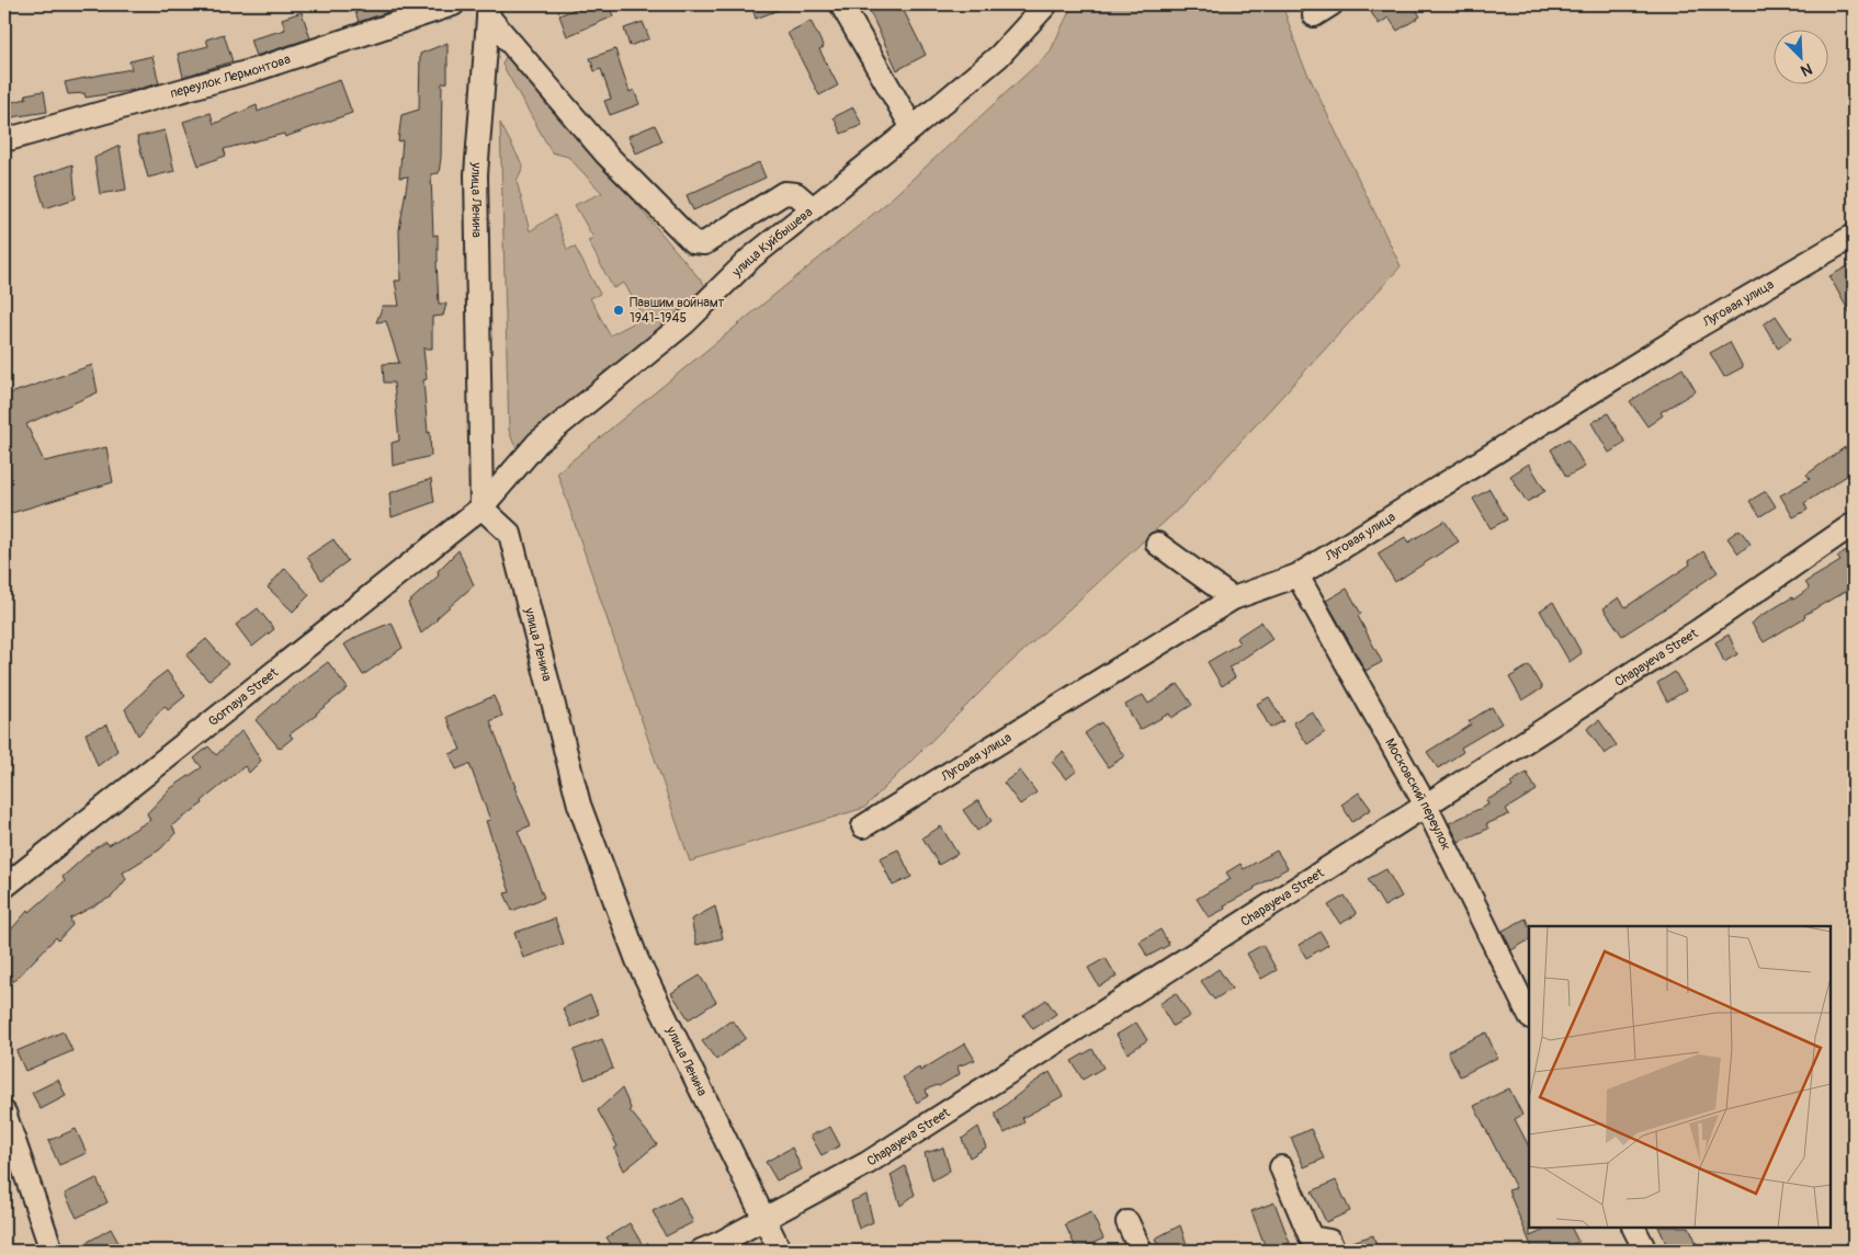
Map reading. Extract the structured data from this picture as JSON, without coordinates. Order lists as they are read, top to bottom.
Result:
{
  "streets": {
    "street": [
      "переулок Лермонтова",
      "улица Ленина",
      "улица Куйбышева",
      "Луговая улица",
      "Chapayeva Street",
      "Gornaya Street",
      "Московский переулок"
    ]
  },
  "crossings": [
    ["улица Ленина", "улица Куйбышева"],
    ["улица Ленина", "Chapayeva Street"],
    ["улица Ленина", "Gornaya Street"],
    ["улица Куйбышева", "Gornaya Street"],
    ["Луговая улица", "Московский переулок"],
    ["Chapayeva Street", "Московский переулок"]
  ],
  "places": ["Павшим войнамт 1941-1945"],
  "north": "bottom right"
}
